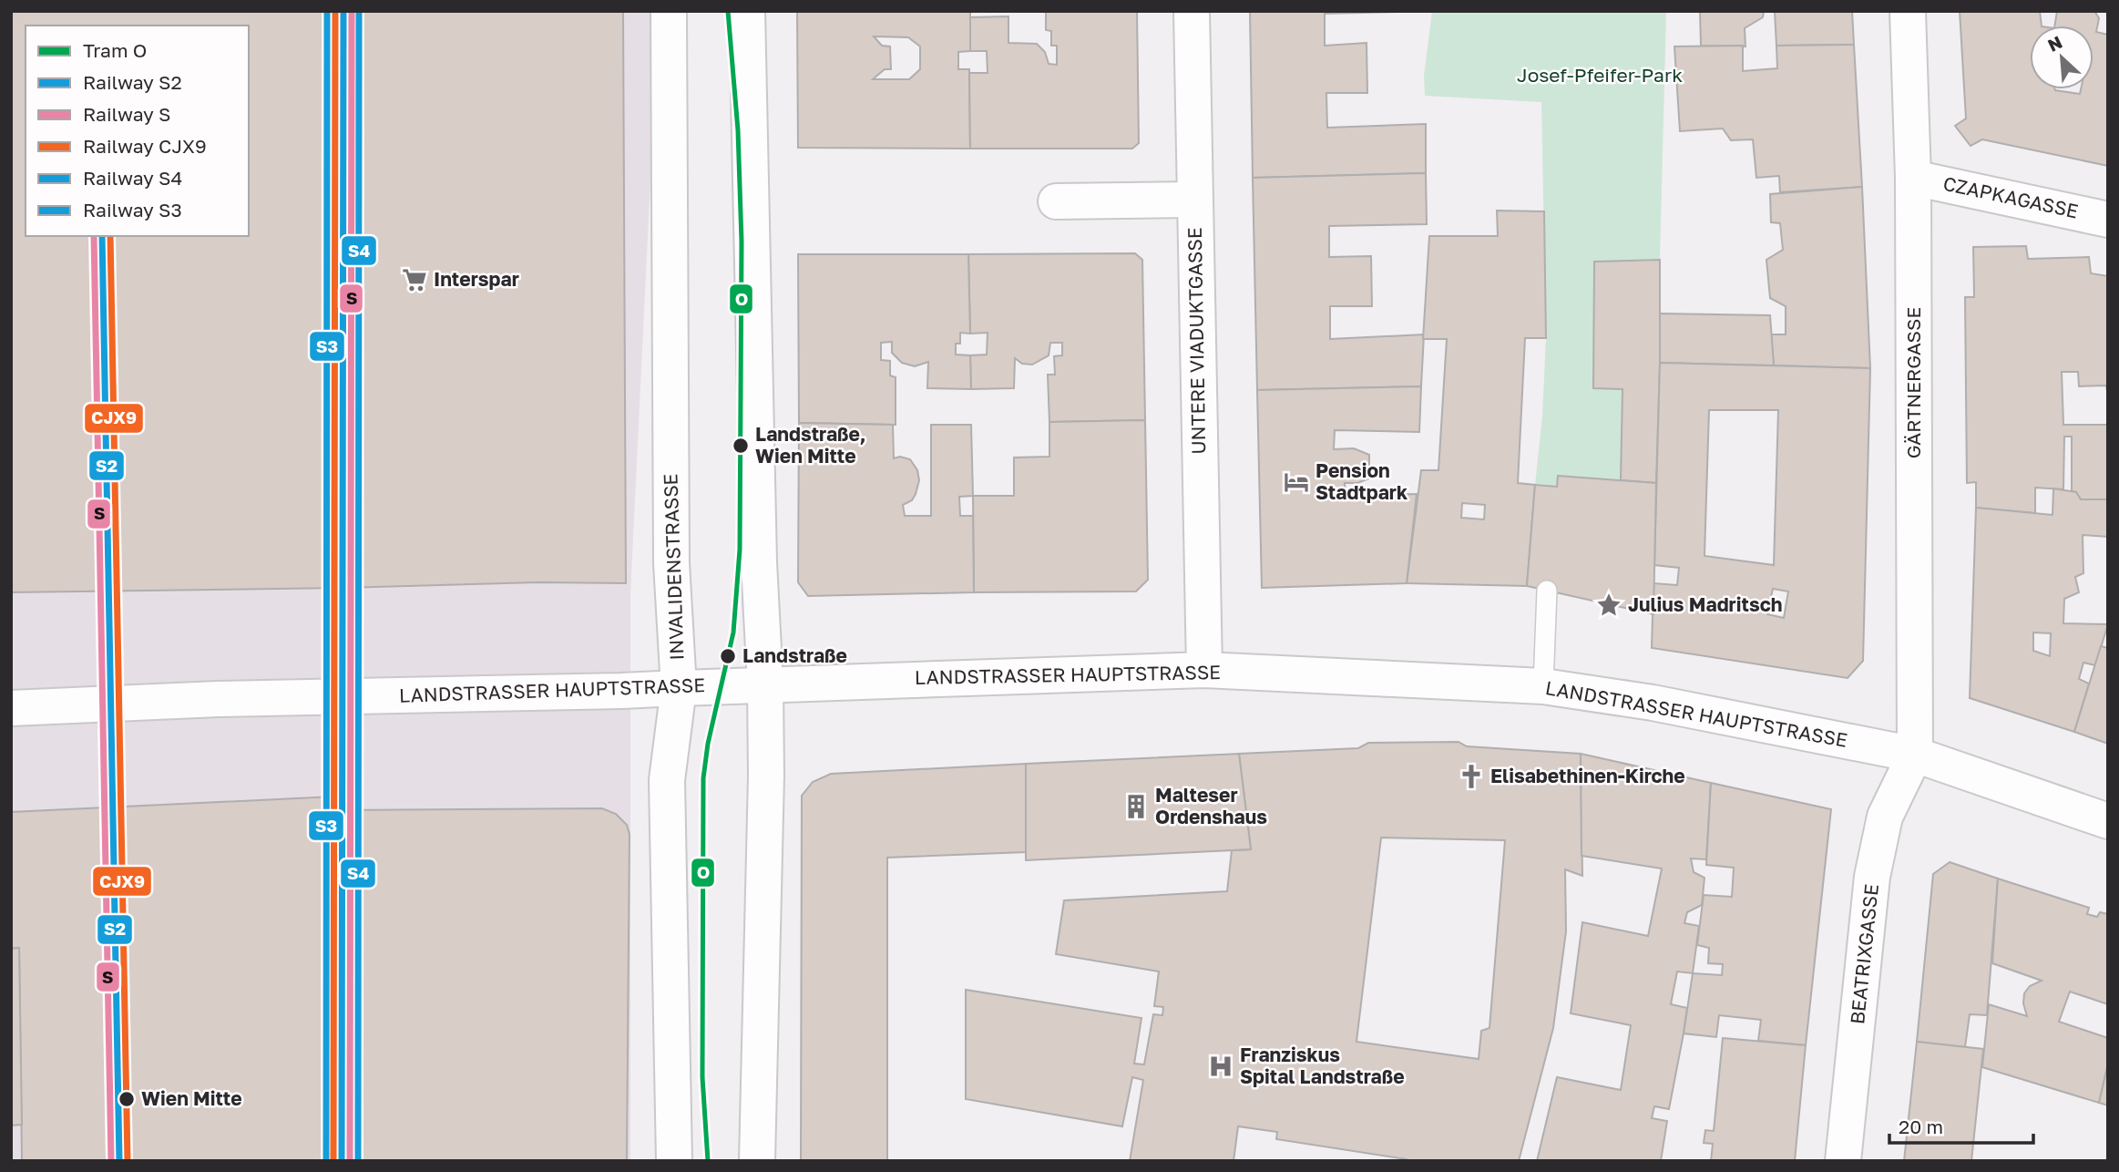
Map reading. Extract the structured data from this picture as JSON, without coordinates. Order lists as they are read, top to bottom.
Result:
{
  "streets": {
    "street": [
      "CZAPKAGASSE",
      "UNTERE VIADUKTGASSE",
      "GÄRTNERGASSE",
      "INVALIDENSTRASSE",
      "LANDSTRASSER HAUPTSTRASSE",
      "BEATRIXGASSE"
    ]
  },
  "crossings": [
    ["CZAPKAGASSE", "GÄRTNERGASSE"],
    ["UNTERE VIADUKTGASSE", "LANDSTRASSER HAUPTSTRASSE"],
    ["GÄRTNERGASSE", "LANDSTRASSER HAUPTSTRASSE"],
    ["GÄRTNERGASSE", "BEATRIXGASSE"],
    ["INVALIDENSTRASSE", "LANDSTRASSER HAUPTSTRASSE"],
    ["LANDSTRASSER HAUPTSTRASSE", "BEATRIXGASSE"]
  ],
  "parks": ["Josef-Pfeifer-Park"],
  "places": {
    "supermarket": ["Interspar"],
    "other": ["Landstraße, Wien Mitte", "Landstraße", "Wien Mitte"],
    "hotel": ["Pension Stadtpark"],
    "place": ["Julius Madritsch"],
    "church": ["Elisabethinen-Kirche"],
    "building": ["Malteser Ordenshaus"],
    "hospital": ["Franziskus Spital Landstraße"]
  },
  "lines": [
    "tram line O",
    "rail line S2",
    "rail line S",
    "rail line CJX9",
    "rail line S4",
    "rail line S3"
  ],
  "legend": [
    "Tram O",
    "Railway S2",
    "Railway S",
    "Railway CJX9",
    "Railway S4",
    "Railway S3"
  ],
  "scale_bar": "20 m",
  "north": "top left"
}
